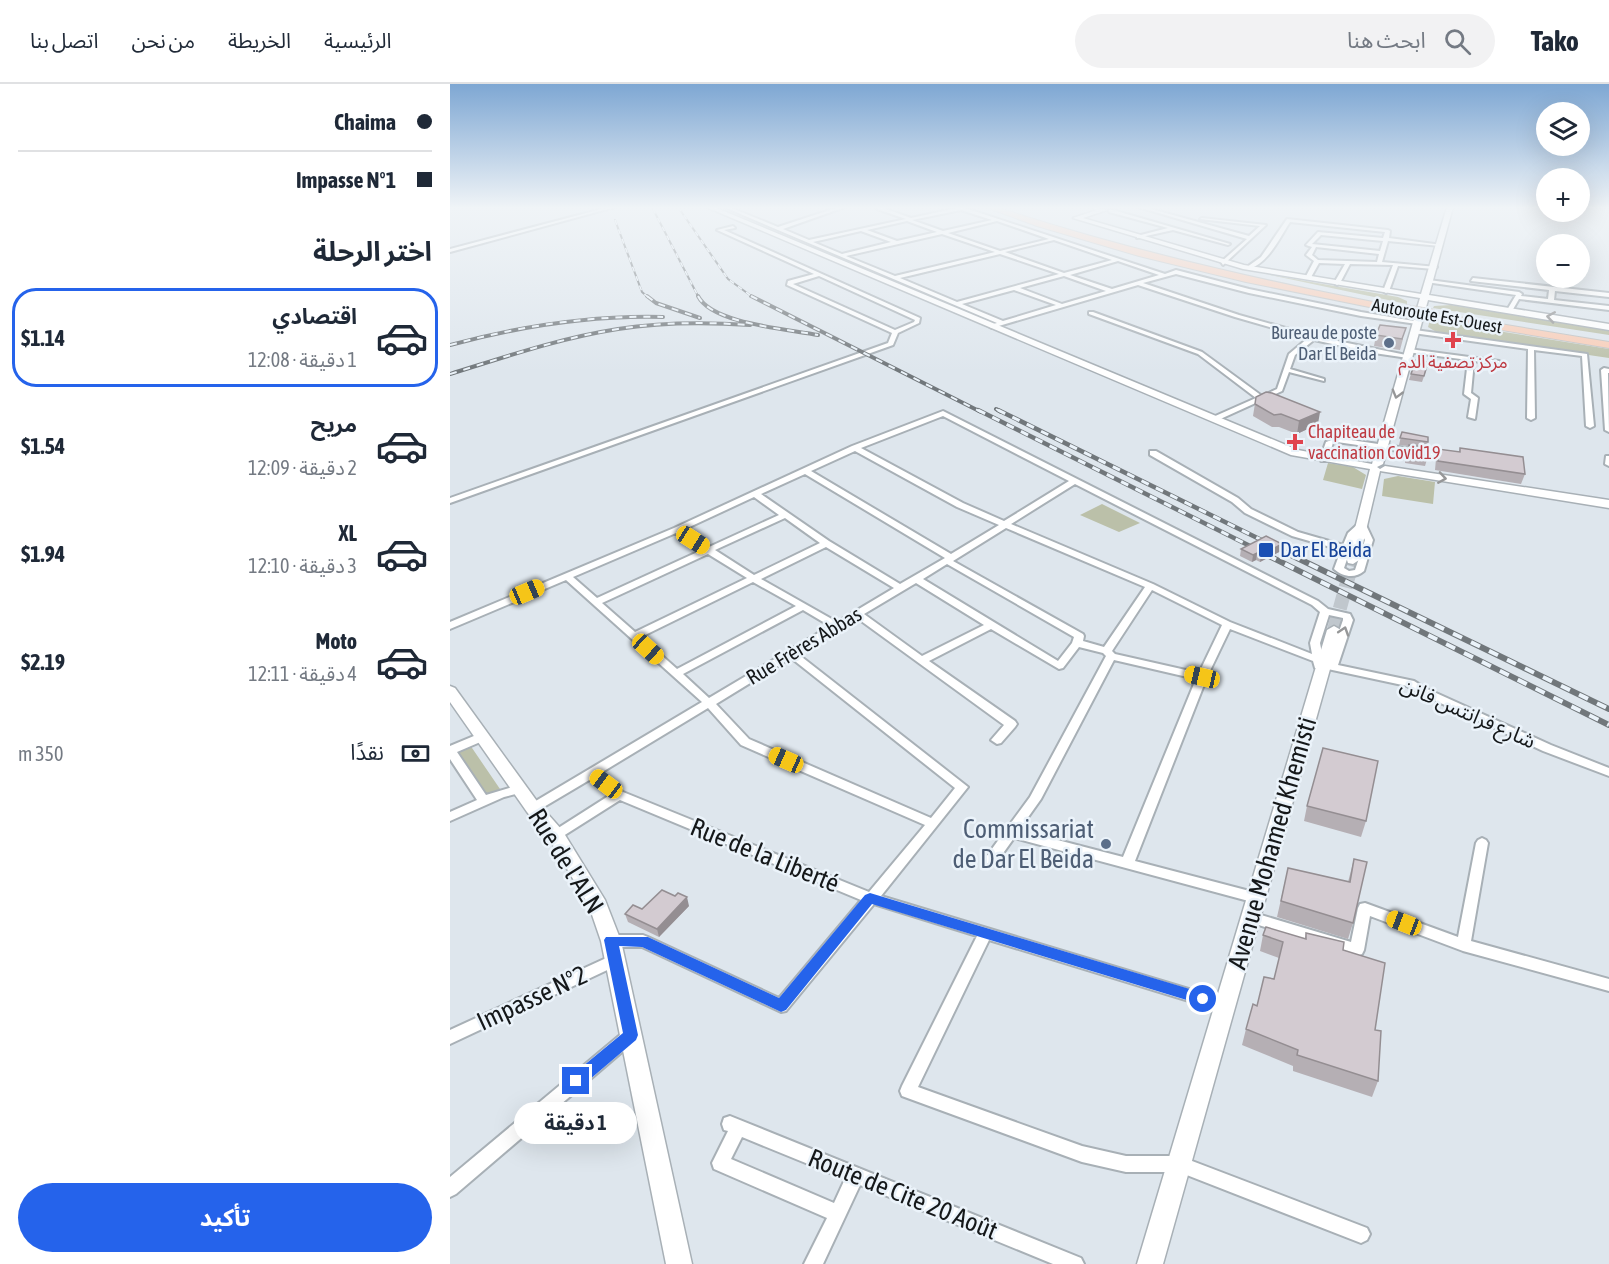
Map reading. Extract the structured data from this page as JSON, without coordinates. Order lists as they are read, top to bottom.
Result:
{
  "streets": {
    "highway": ["Autoroute Est-Ouest"],
    "street": [
      "Rue Frères Abbas",
      "شارع فرانتس فانن",
      "Avenue Mohamed Khemisti",
      "Rue de la Liberté",
      "Rue de l'ALN",
      "Impasse N°2",
      "Route de Cite 20 Août"
    ]
  },
  "crossings": [
    ["Rue Frères Abbas", "شارع فرانتس فانن"],
    ["Rue Frères Abbas", "Rue de la Liberté"],
    ["Rue Frères Abbas", "Rue de l'ALN"],
    ["شارع فرانتس فانن", "Avenue Mohamed Khemisti"],
    ["Avenue Mohamed Khemisti", "Rue de la Liberté"],
    ["Rue de l'ALN", "Impasse N°2"]
  ],
  "places": {
    "health": ["مركز تصفية الدم", "Chapiteau de vaccination Covid19"],
    "other": ["Bureau de poste Dar El Beida", "Commissariat de Dar El Beida"],
    "transit": ["Dar El Beida"]
  },
  "page": {
    "header": "Tako",
    "search": "ابحث هنا",
    "nav": [
      "الرئيسية",
      "الخريطة",
      "من نحن",
      "اتصل بنا"
    ],
    "banner": ["Chaima", "Impasse N°1"],
    "map_buttons": ["+", "−"],
    "heading": "اختر الرحلة",
    "list": [
      {
        "name": "اقتصادي",
        "note": "1 دقيقة · 12:08",
        "value": "$1.14"
      },
      {
        "name": "مريح",
        "note": "2 دقيقة · 12:09",
        "value": "$1.54"
      },
      {
        "name": "XL",
        "note": "3 دقيقة · 12:10",
        "value": "$1.94"
      },
      {
        "name": "Moto",
        "note": "4 دقيقة · 12:11",
        "value": "$2.19"
      }
    ],
    "pay": ["نقدًا", "350 m"],
    "bubble": "1 دقيقة",
    "buttons": "تأكيد"
  }
}
